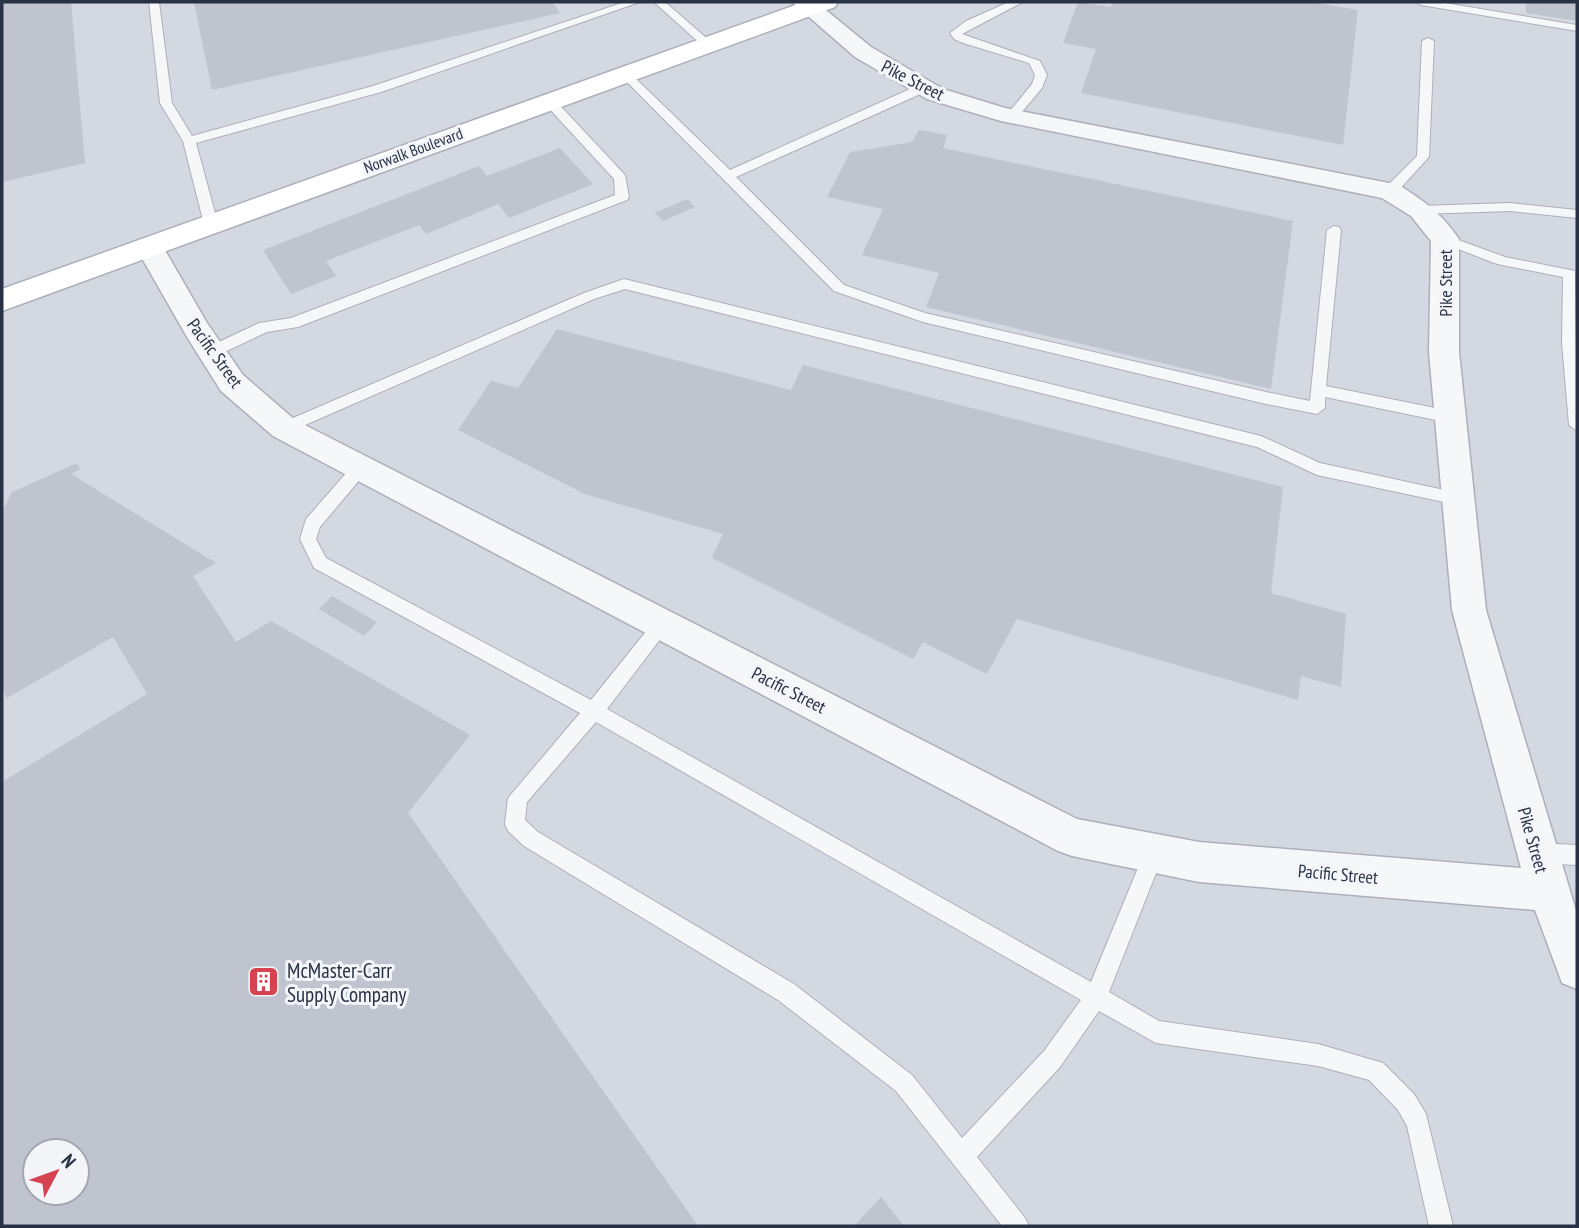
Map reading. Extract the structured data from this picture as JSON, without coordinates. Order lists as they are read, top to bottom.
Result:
{
  "streets": {
    "main road": ["Norwalk Boulevard"],
    "street": ["Pike Street", "Pacific Street"]
  },
  "crossings": [
    ["Pike Street", "Norwalk Boulevard"],
    ["Pike Street", "Pacific Street"],
    ["Norwalk Boulevard", "Pacific Street"]
  ],
  "places": {
    "building": ["McMaster-Carr Supply Company"]
  },
  "north": "top right"
}
